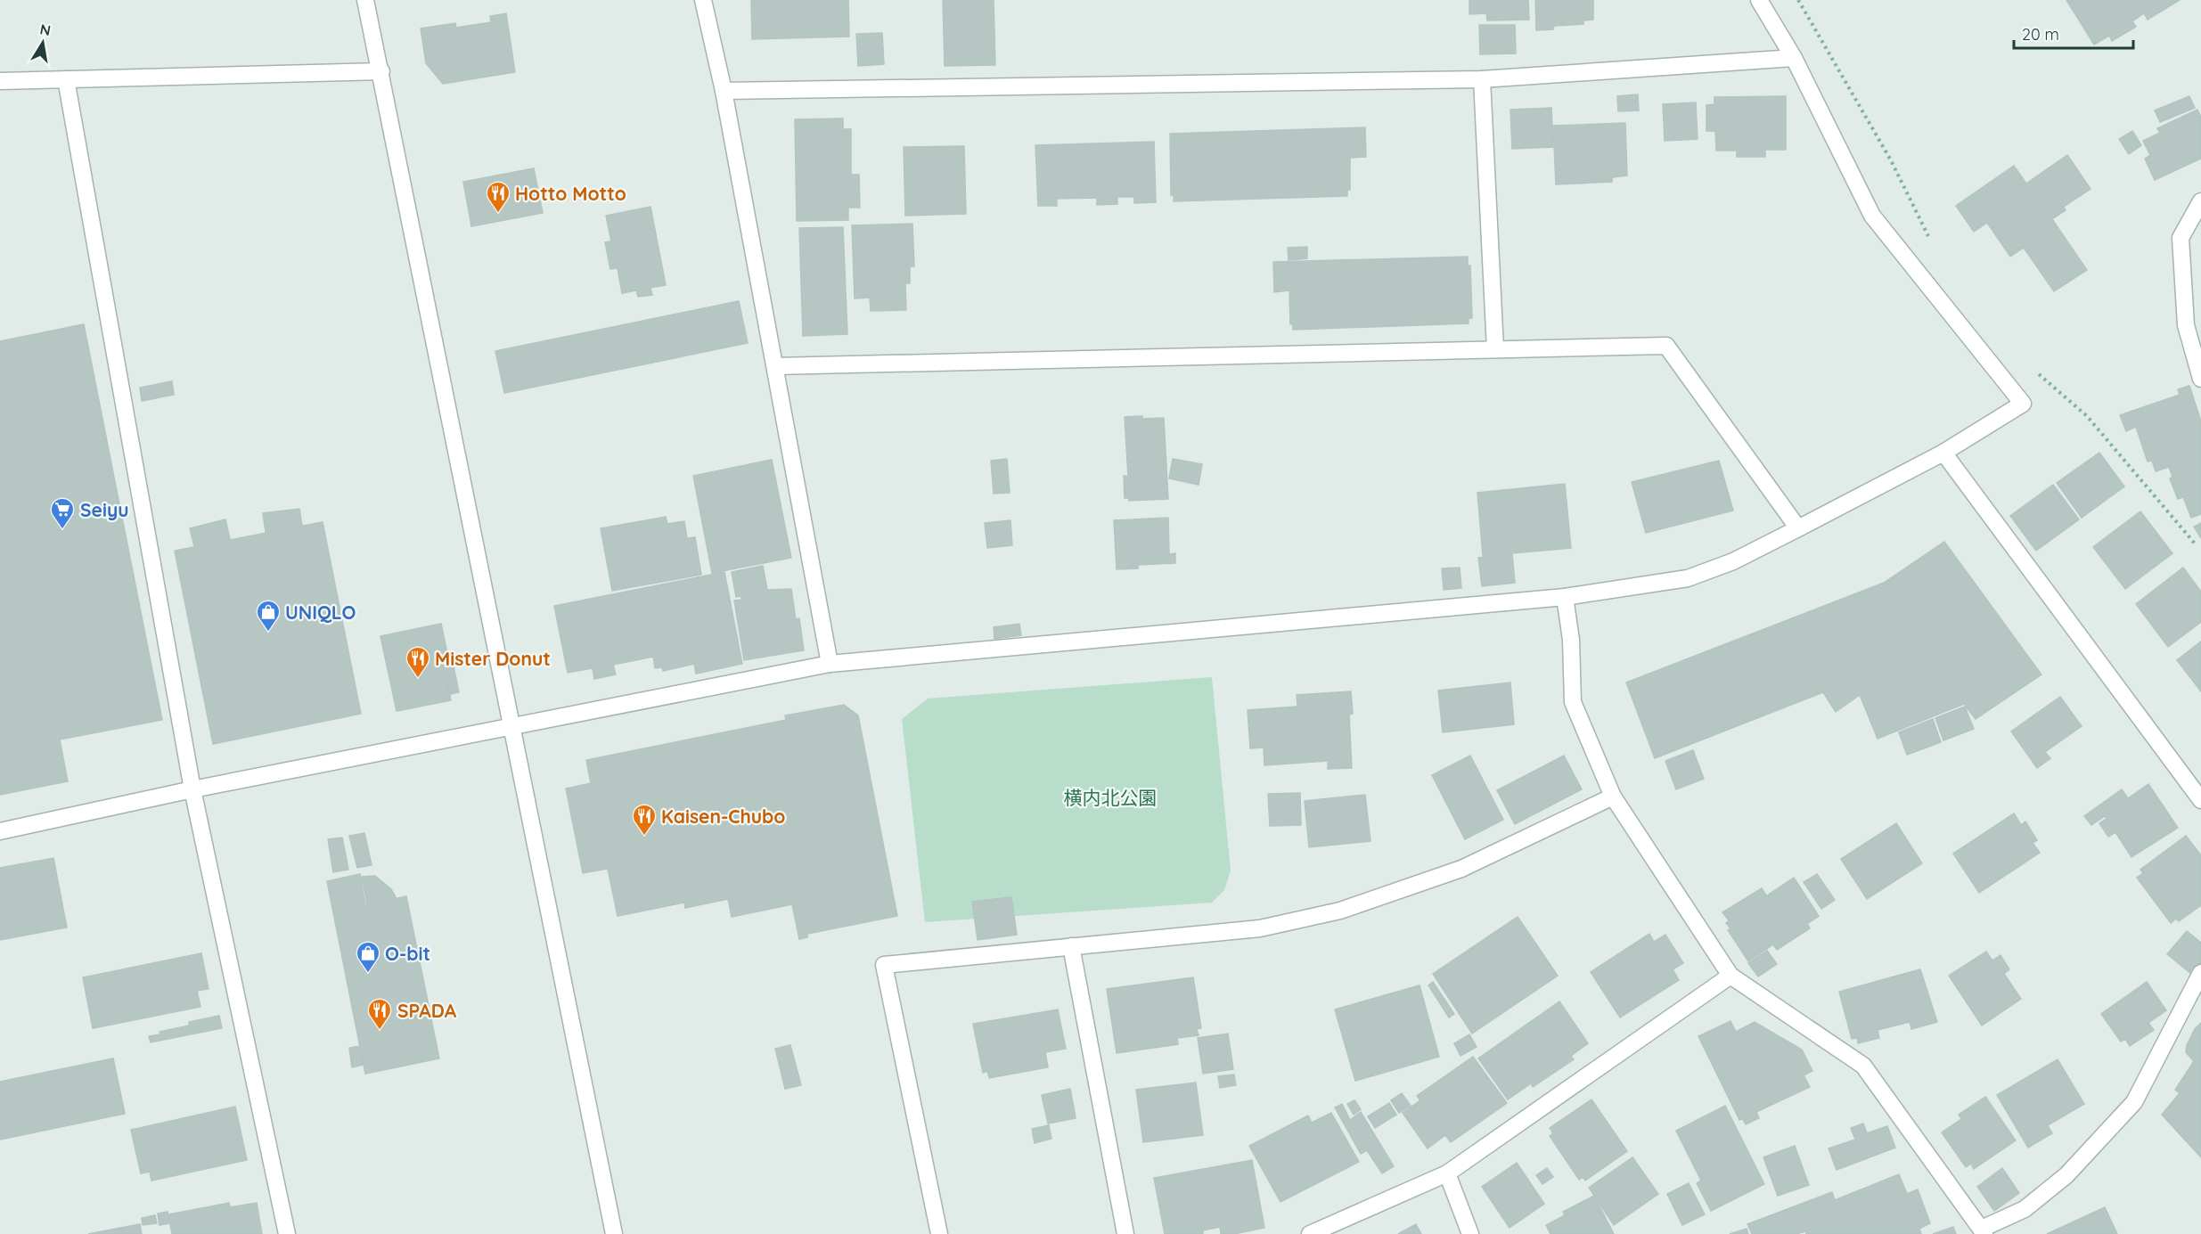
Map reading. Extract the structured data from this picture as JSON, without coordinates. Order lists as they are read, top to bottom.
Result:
{
  "parks": ["横内北公園"],
  "places": {
    "restaurant": [
      "Hotto Motto",
      "Mister Donut",
      "Kaisen-Chubo",
      "SPADA"
    ],
    "supermarket": ["Seiyu"],
    "shop": ["UNIQLO", "O-bit"]
  },
  "scale_bar": "20 m",
  "north": "top"
}
